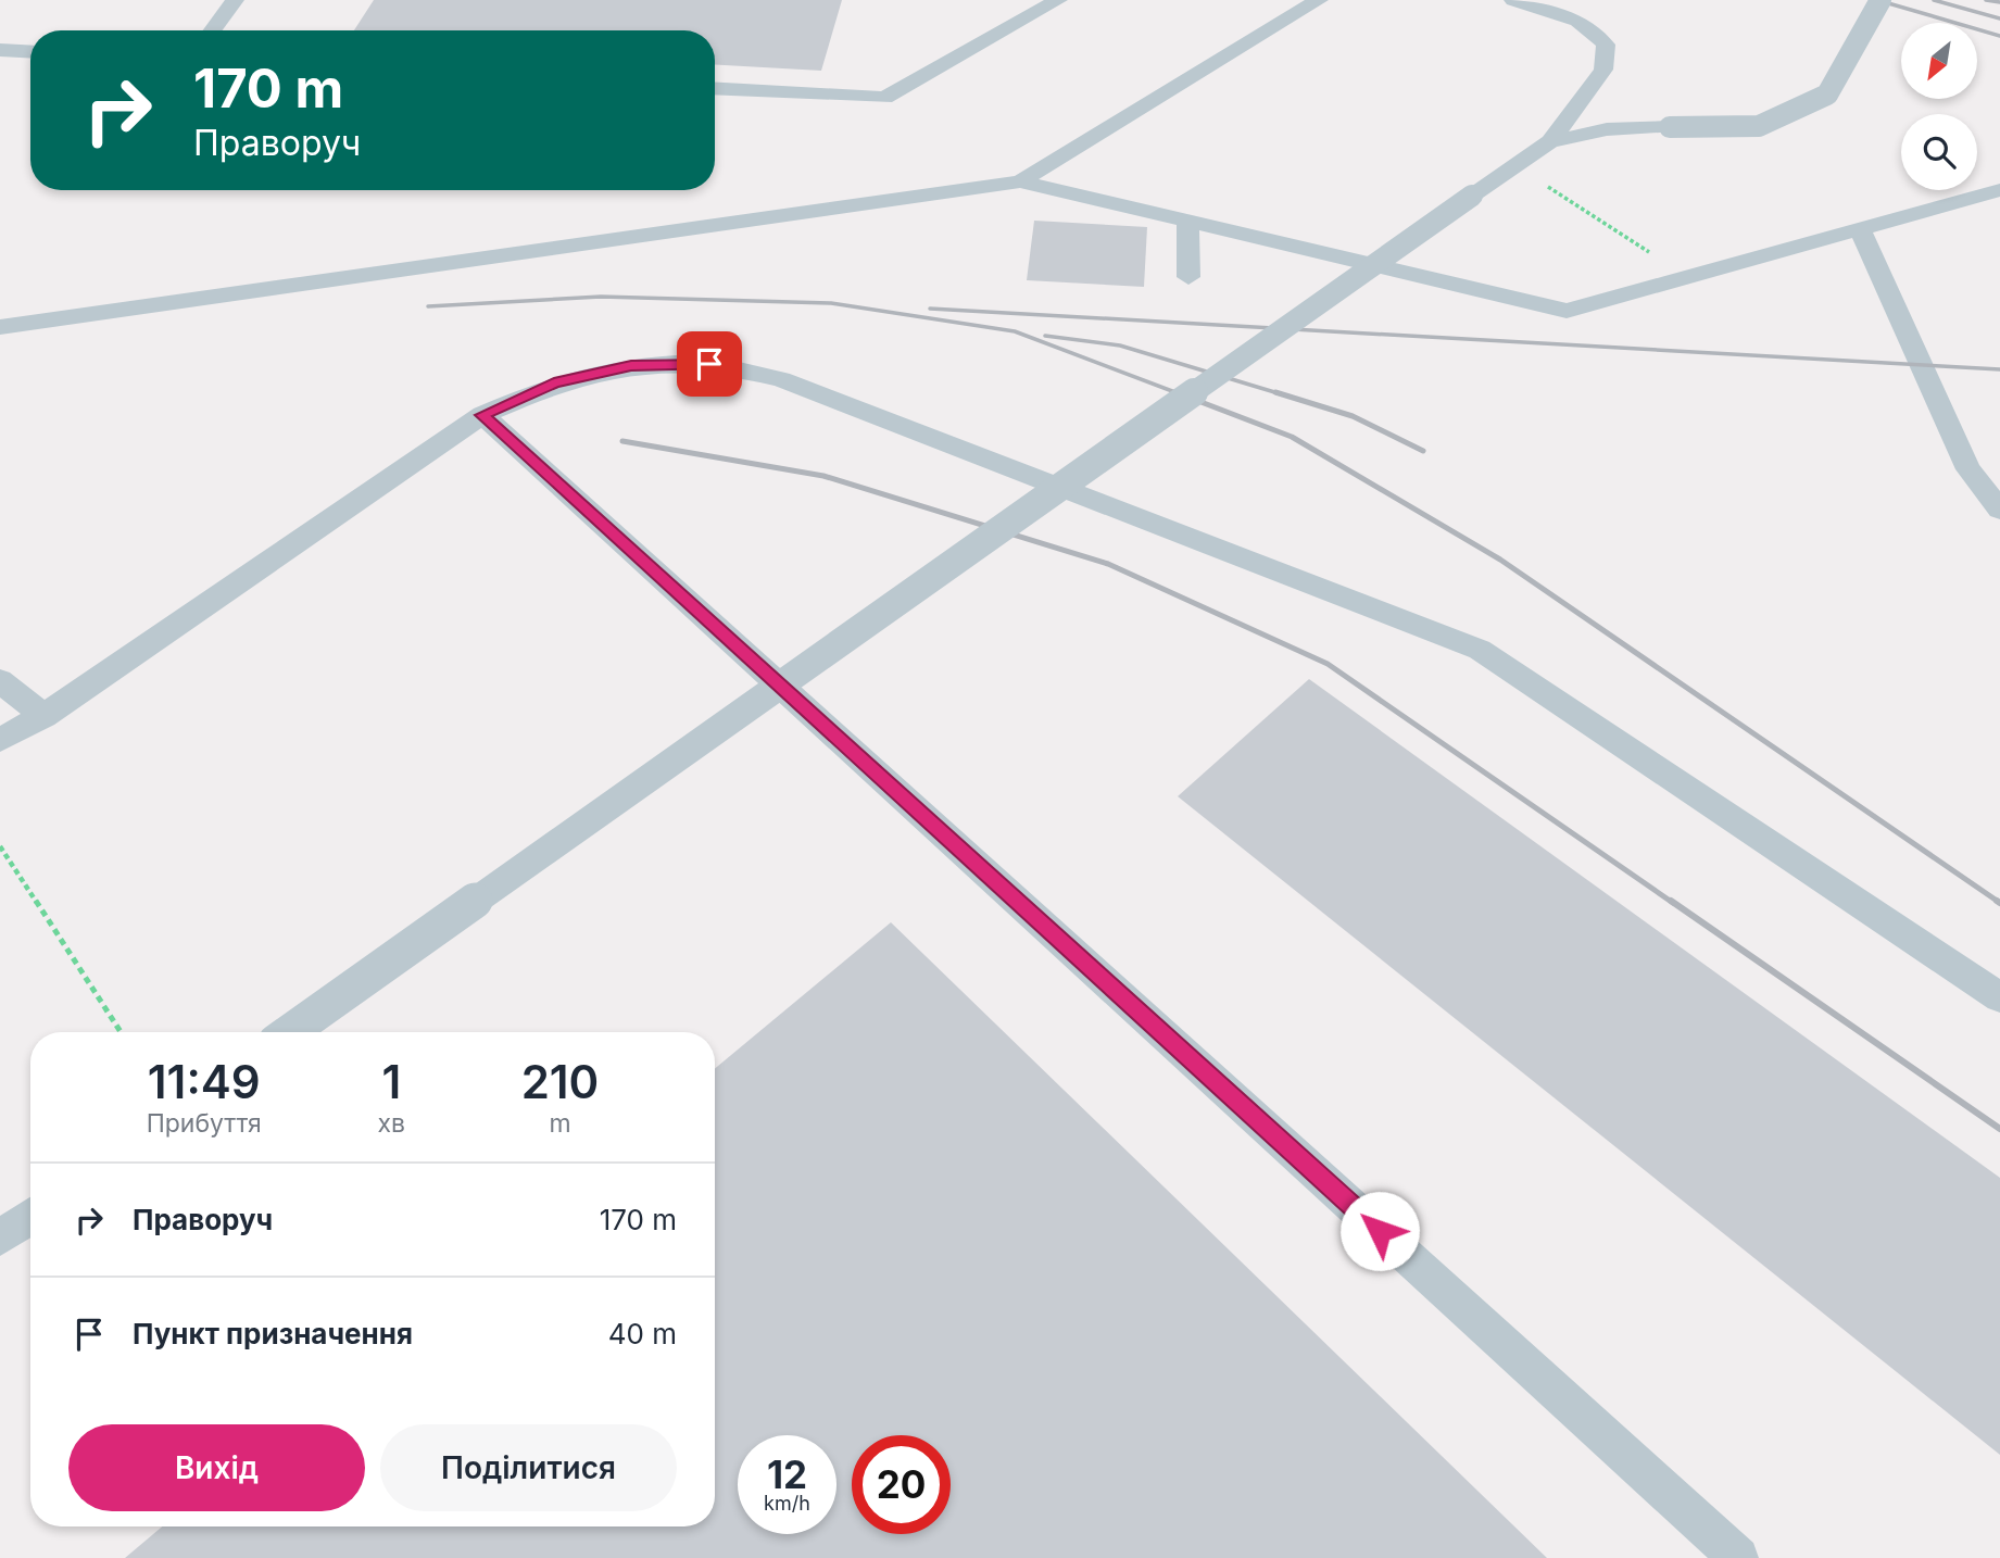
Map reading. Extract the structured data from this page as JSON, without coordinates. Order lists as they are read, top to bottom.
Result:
{
  "north": "bottom left",
  "page": {
    "turn": ["170 m", "Праворуч"],
    "eta": [
      "11:49",
      "Прибуття",
      "1",
      "хв",
      "210",
      "m"
    ],
    "list": [
      {
        "name": "Праворуч",
        "value": "170 m"
      },
      {
        "name": "Пункт призначення",
        "value": "40 m"
      }
    ],
    "buttons": ["Вихід", "Поділитися"],
    "speed": "12 km/h",
    "limit": "20"
  }
}
